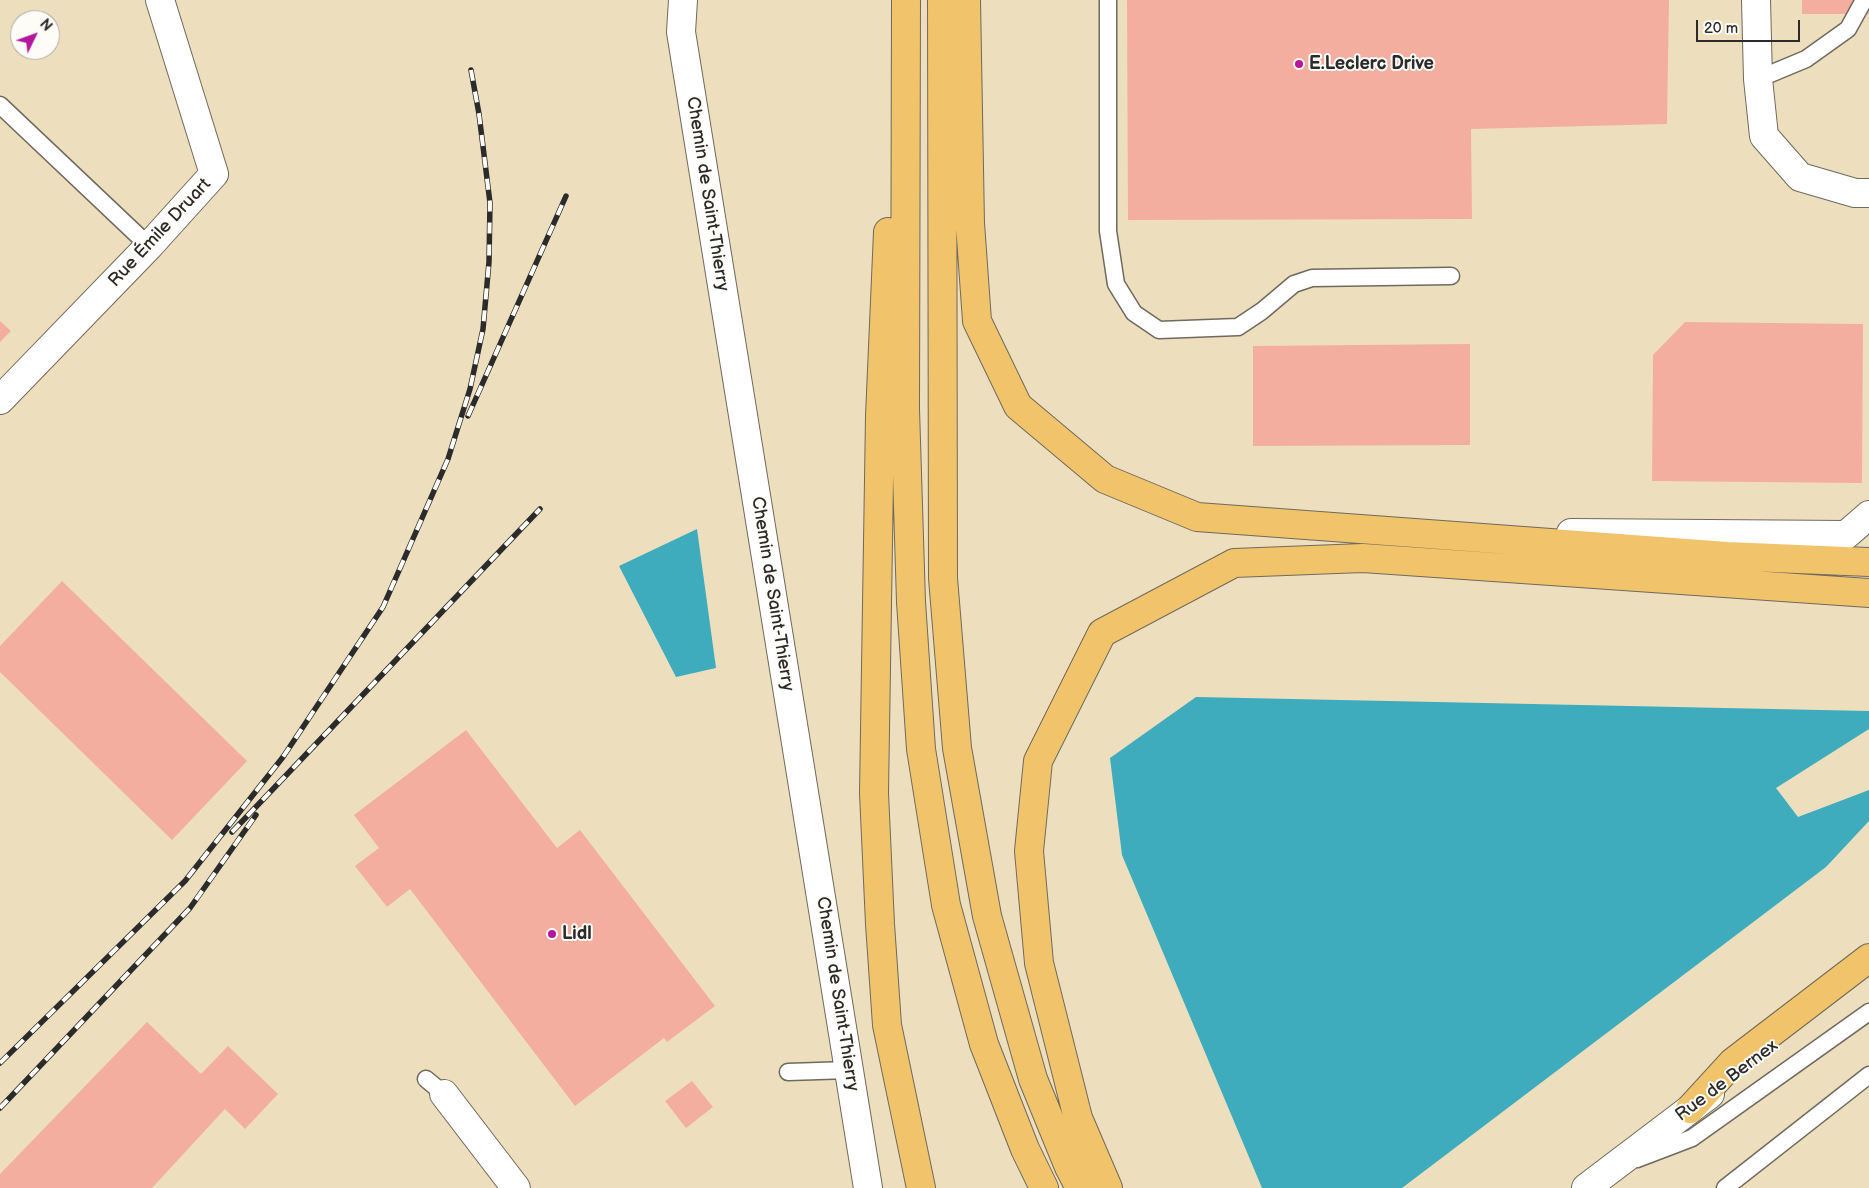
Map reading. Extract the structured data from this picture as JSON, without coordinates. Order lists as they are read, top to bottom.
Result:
{
  "streets": {
    "street": ["Chemin de Saint-Thierry", "Rue Émile Druart", "Rue de Bernex"]
  },
  "places": ["E.Leclerc Drive", "Lidl"],
  "scale_bar": "20 m",
  "north": "top right"
}
